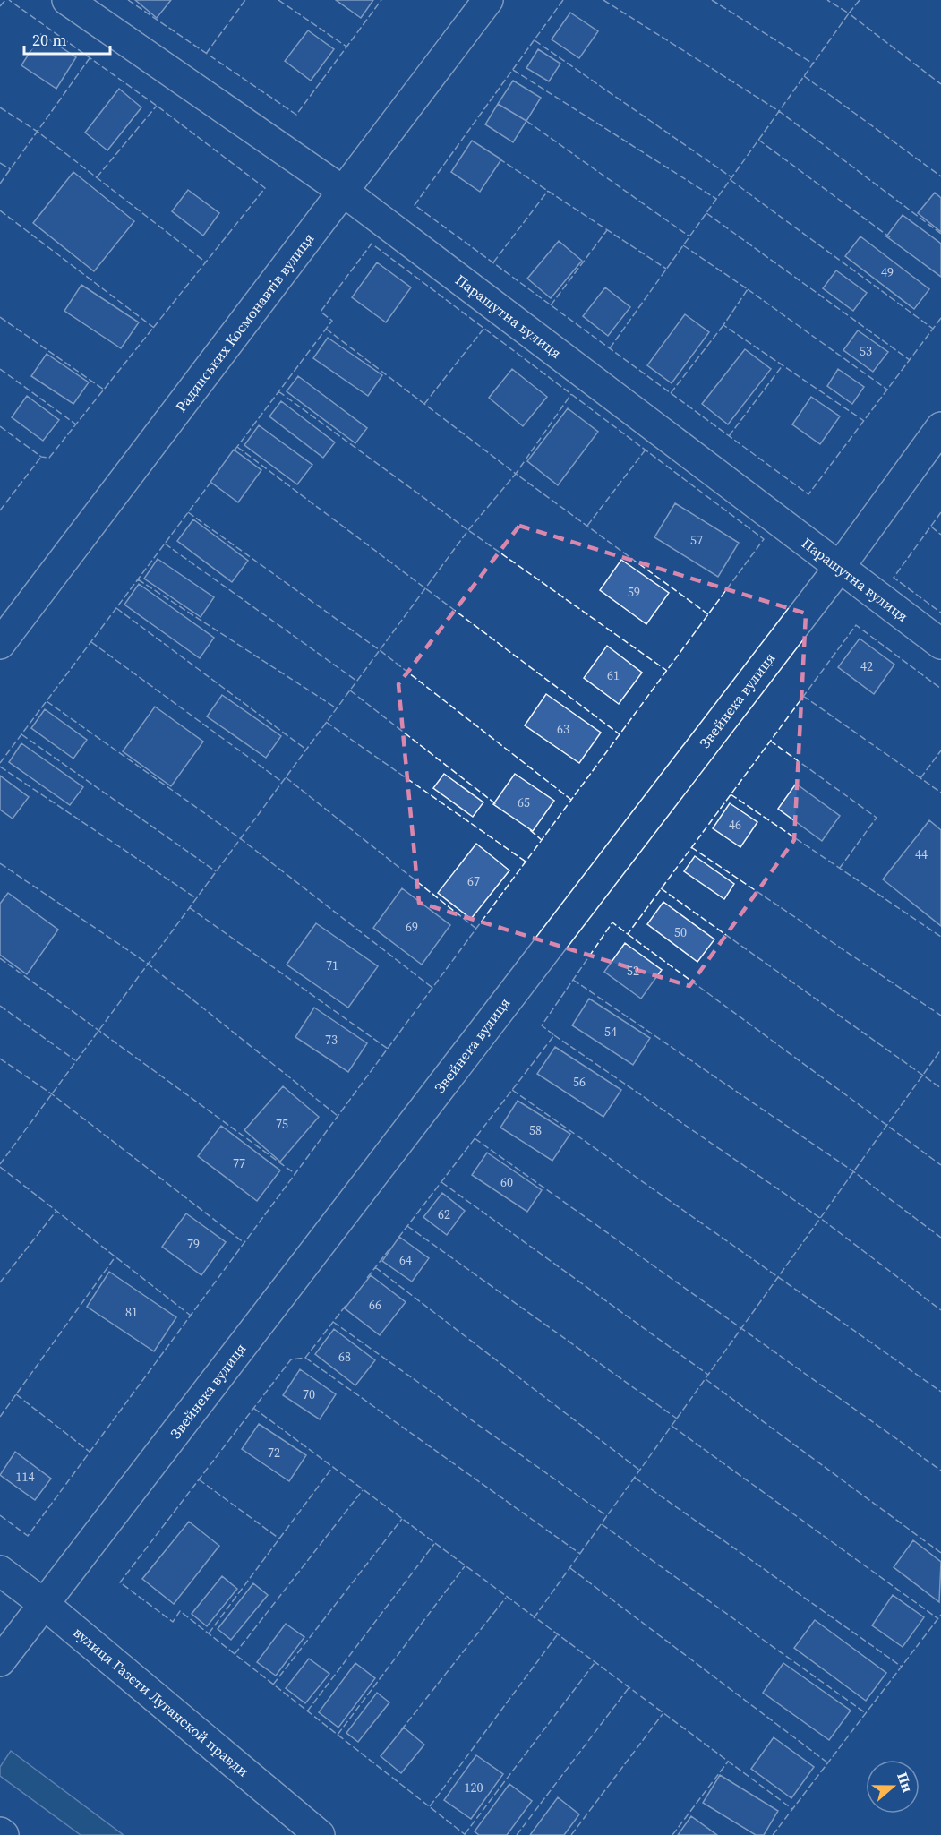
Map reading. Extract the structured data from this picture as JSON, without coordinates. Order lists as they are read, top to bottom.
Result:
{
  "streets": {
    "street": [
      "Парашутна вулиця",
      "Радянських Космонавтів вулиця",
      "Звейнека вулиця",
      "вулиця Газєти Луганской правди"
    ]
  },
  "crossings": [
    ["Парашутна вулиця", "Радянських Космонавтів вулиця"],
    ["Парашутна вулиця", "Звейнека вулиця"],
    ["Звейнека вулиця", "вулиця Газєти Луганской правди"]
  ],
  "house_numbers": [
    "49",
    "53",
    "57",
    "59",
    "42",
    "61",
    "63",
    "65",
    "46",
    "44",
    "67",
    "69",
    "50",
    "71",
    "52",
    "54",
    "73",
    "56",
    "75",
    "58",
    "77",
    "60",
    "62",
    "79",
    "64",
    "66",
    "81",
    "68",
    "70",
    "72",
    "114",
    "120"
  ],
  "scale_bar": "20 m",
  "north": "right"
}
